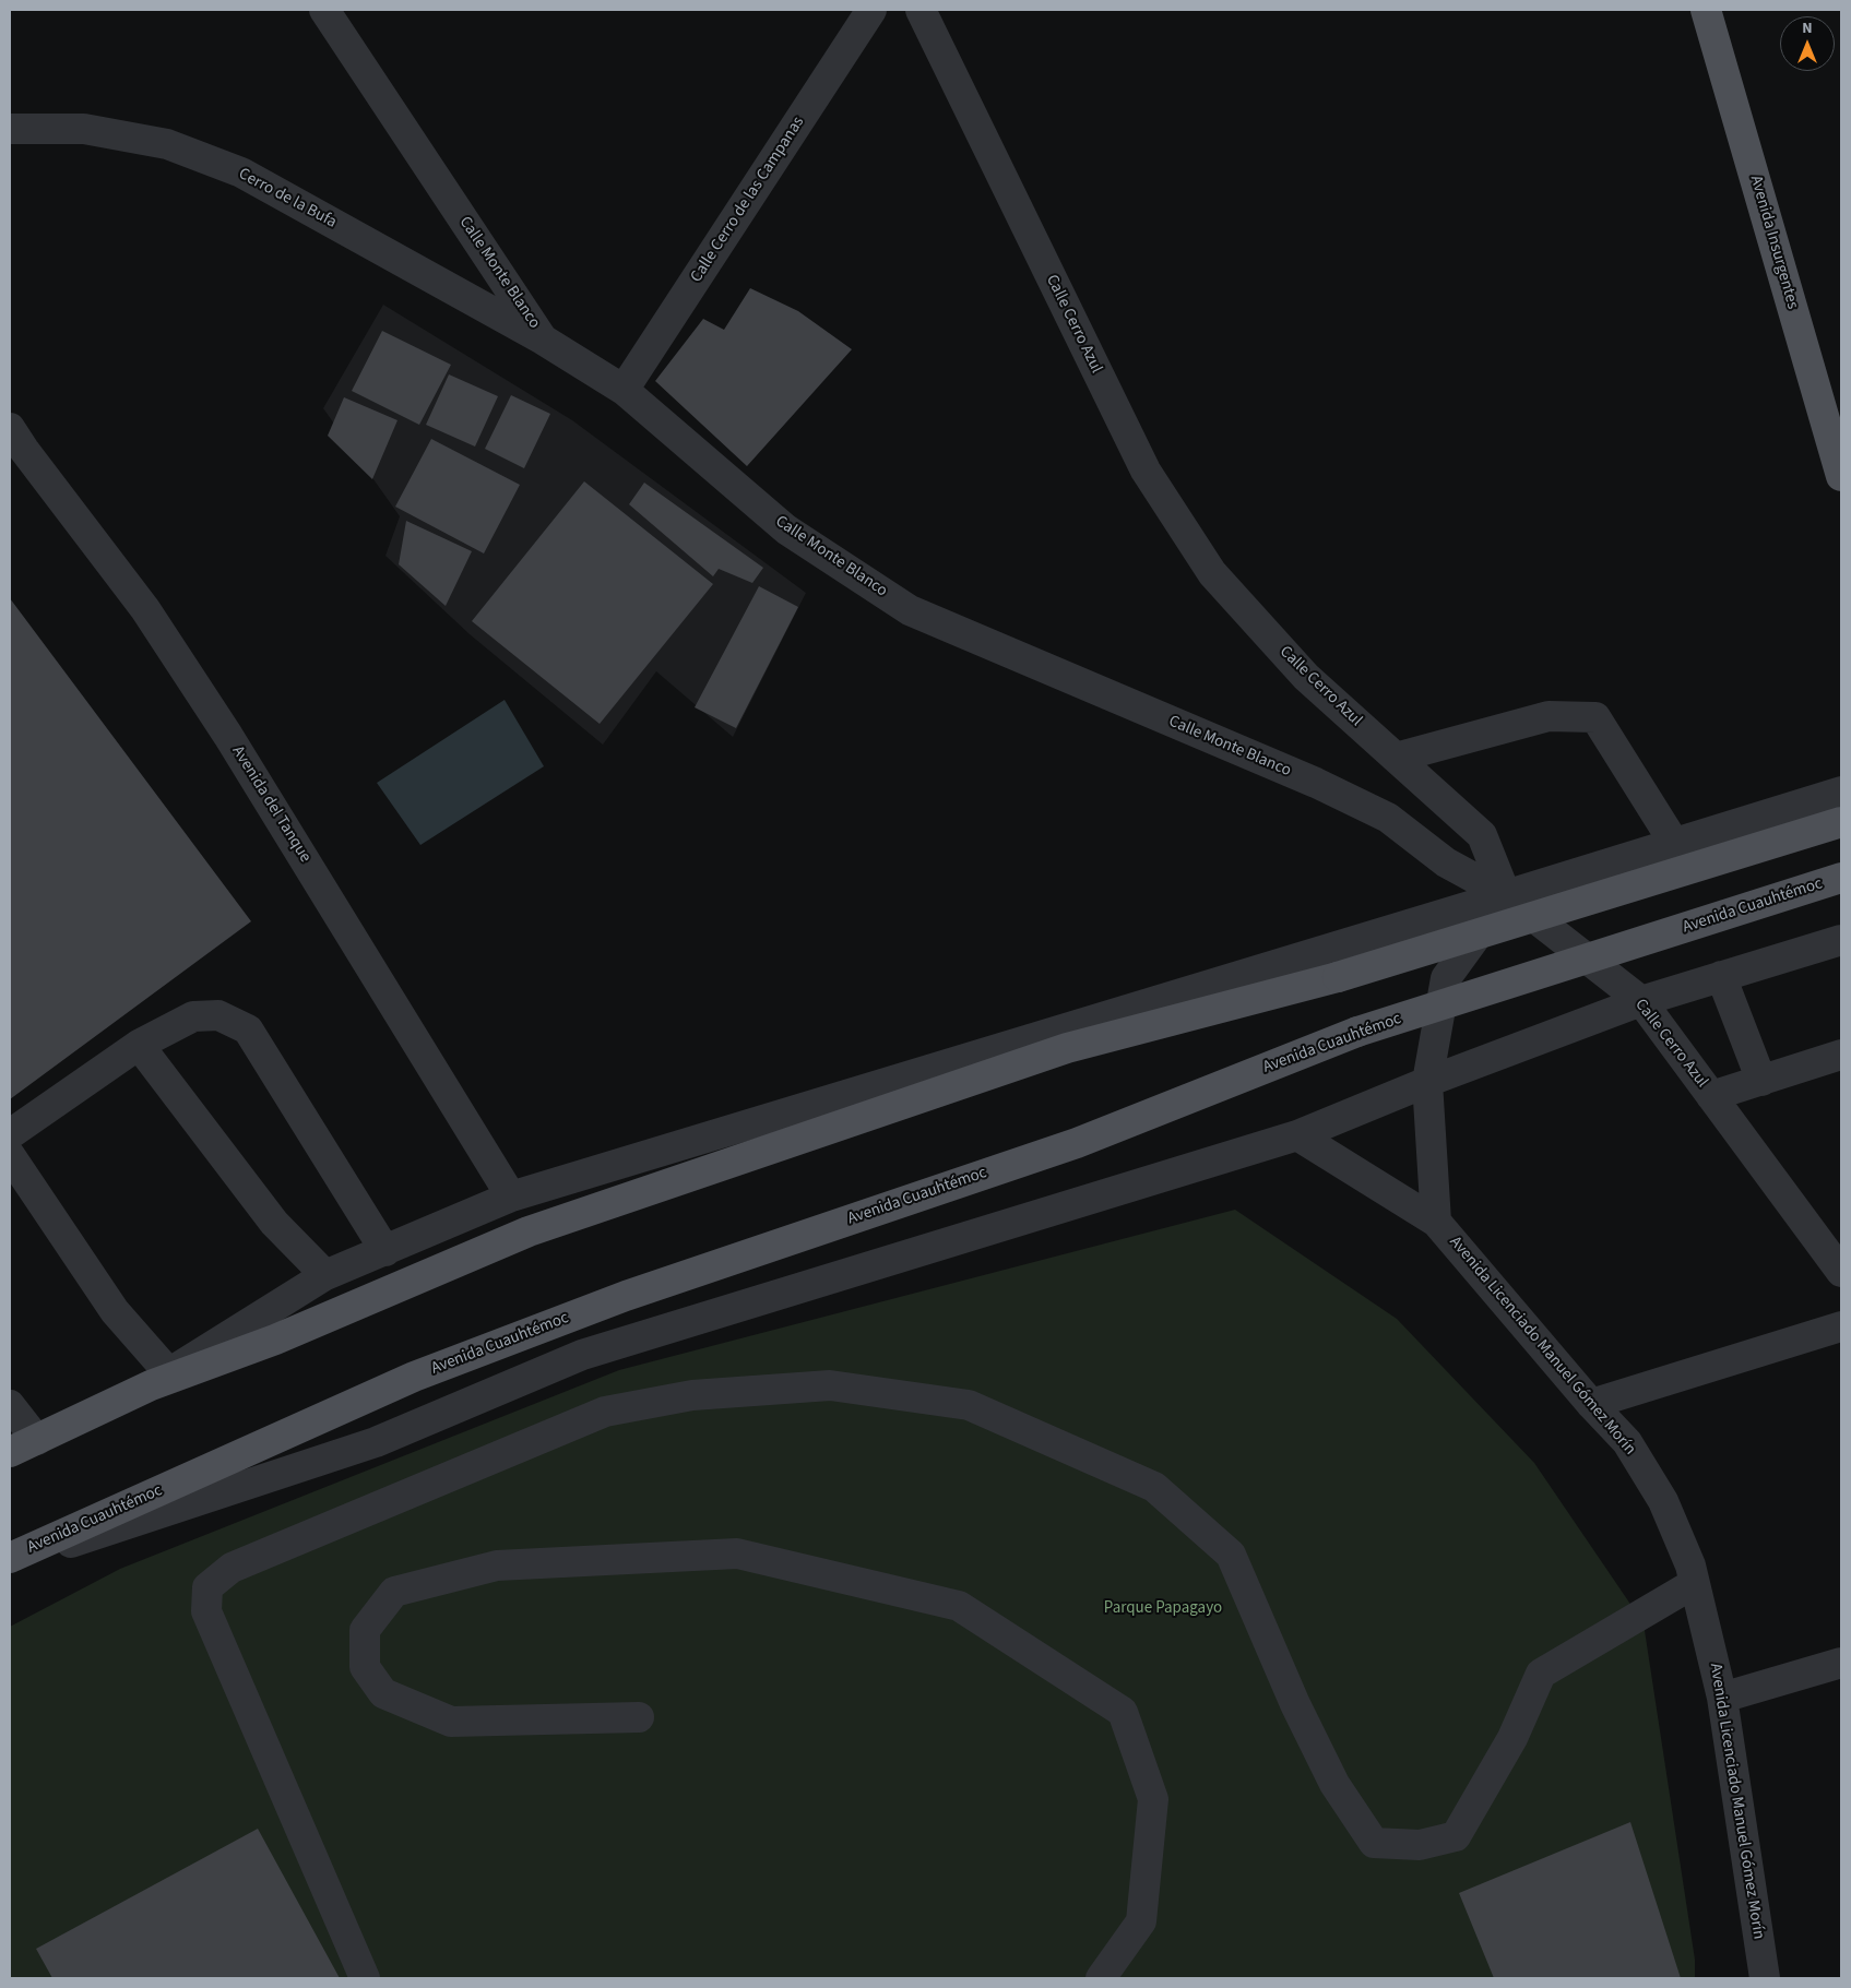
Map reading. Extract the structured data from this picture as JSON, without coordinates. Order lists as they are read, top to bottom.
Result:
{
  "streets": {
    "main road": ["Avenida Insurgentes", "Avenida Cuauhtémoc"],
    "street": [
      "Cerro de la Bufa",
      "Calle Cerro de las Campanas",
      "Calle Monte Blanco",
      "Calle Cerro Azul",
      "Avenida del Tanque",
      "Avenida Licenciado Manuel Gómez Morín"
    ]
  },
  "crossings": [
    ["Cerro de la Bufa", "Calle Monte Blanco"],
    ["Calle Cerro de las Campanas", "Calle Monte Blanco"],
    ["Calle Monte Blanco", "Calle Cerro Azul"],
    ["Calle Monte Blanco", "Avenida Licenciado Manuel Gómez Morín"],
    ["Calle Cerro Azul", "Avenida Licenciado Manuel Gómez Morín"]
  ],
  "parks": ["Parque Papagayo"],
  "north": "top"
}
